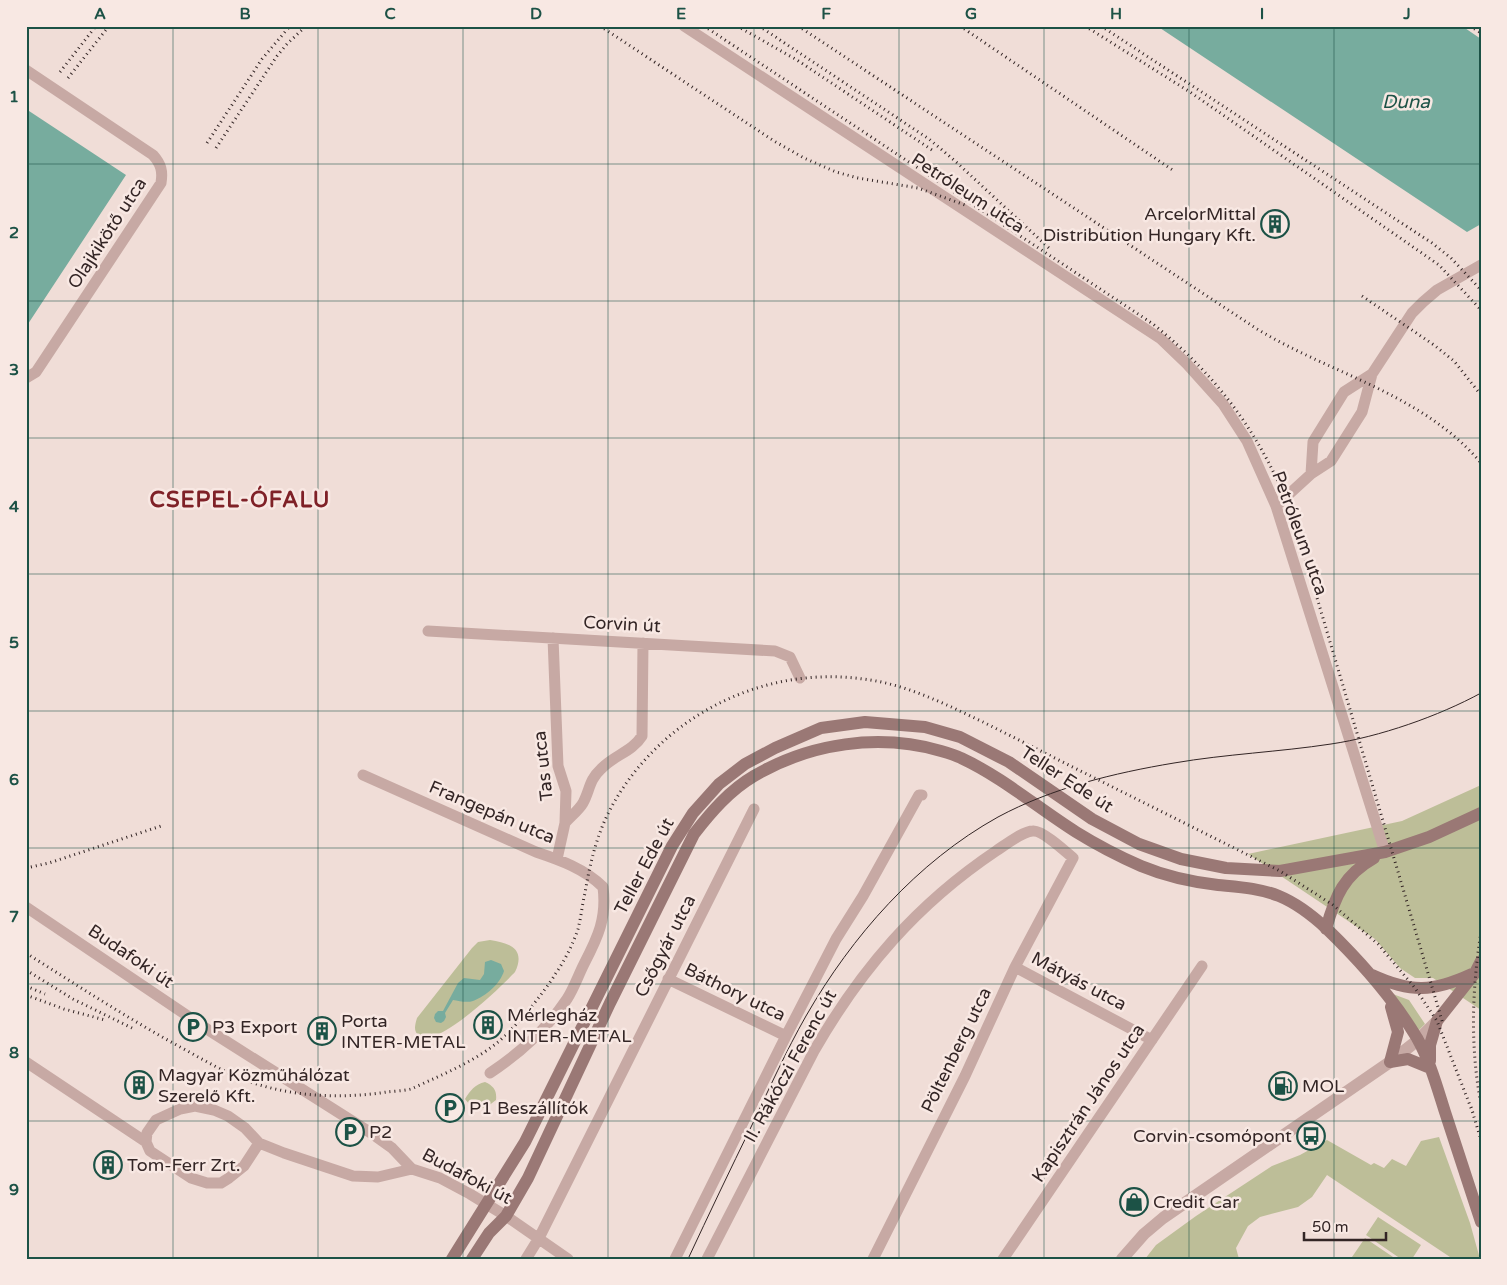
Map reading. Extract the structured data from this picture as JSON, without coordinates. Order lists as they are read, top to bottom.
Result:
{
  "streets": {
    "main road": ["Teller Ede út"],
    "street": [
      "Petróleum utca",
      "Olajkikötő utca",
      "Corvin út",
      "Tas utca",
      "Frangepán utca",
      "Csőgyár utca",
      "Budafoki út",
      "Mátyás utca",
      "Báthory utca",
      "Pöltenberg utca",
      "II. Rákóczi Ferenc út",
      "Kapisztrán János utca"
    ]
  },
  "crossings": [
    ["Petróleum utca", "Teller Ede út"],
    ["Corvin út", "Tas utca"],
    ["Tas utca", "Frangepán utca"],
    ["Teller Ede út", "Budafoki út"],
    ["Csőgyár utca", "Budafoki út"],
    ["Csőgyár utca", "Báthory utca"],
    ["Mátyás utca", "Pöltenberg utca"],
    ["Mátyás utca", "Kapisztrán János utca"],
    ["Báthory utca", "II. Rákóczi Ferenc út"],
    ["Pöltenberg utca", "II. Rákóczi Ferenc út"]
  ],
  "districts": ["CSEPEL-ÓFALU"],
  "water": ["Duna"],
  "places": {
    "building": [
      "ArcelorMittal Distribution Hungary Kft.",
      "Mérlegház INTER-METAL",
      "Porta INTER-METAL",
      "Magyar Közműhálózat Szerelő Kft.",
      "Tom-Ferr Zrt."
    ],
    "parking": ["P3 Export", "P1 Beszállítók", "P2"],
    "fuel station": ["MOL"],
    "bus stop": ["Corvin-csomópont"],
    "shop": ["Credit Car"]
  },
  "scale_bar": "50 m",
  "grid": {
    "columns": [
      "A",
      "B",
      "C",
      "D",
      "E",
      "F",
      "G",
      "H",
      "I",
      "J"
    ],
    "rows": [
      "1",
      "2",
      "3",
      "4",
      "5",
      "6",
      "7",
      "8",
      "9"
    ]
  }
}
